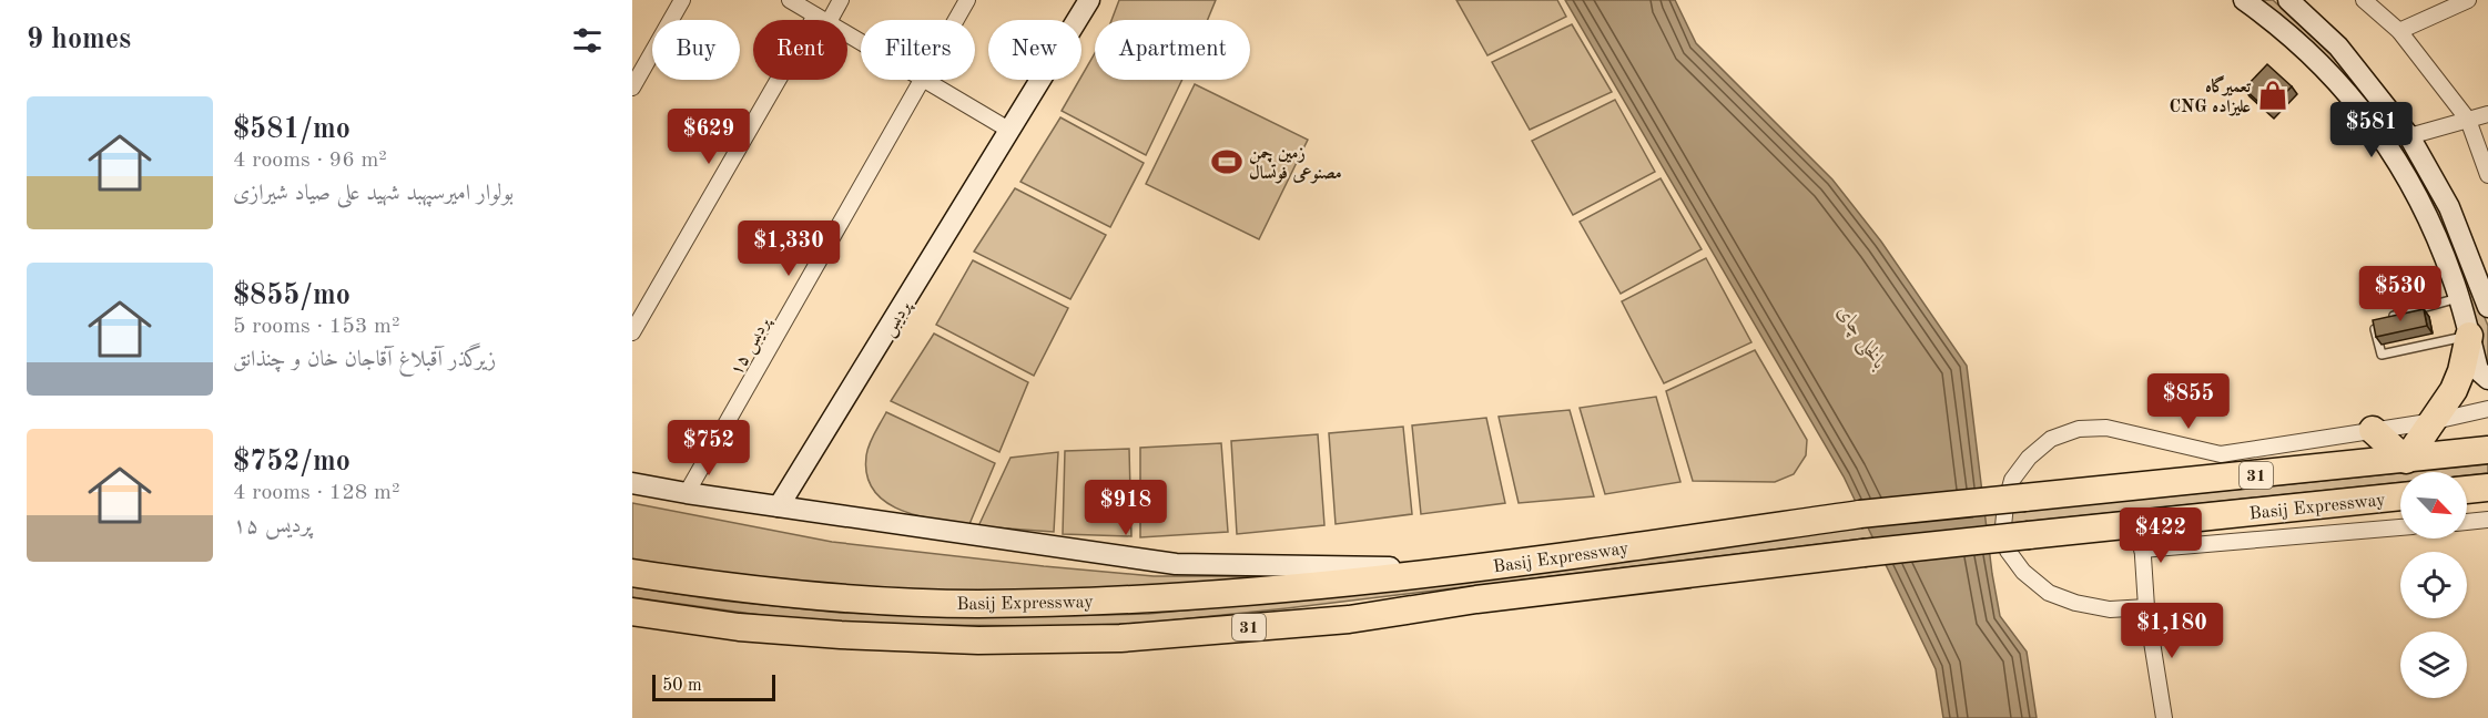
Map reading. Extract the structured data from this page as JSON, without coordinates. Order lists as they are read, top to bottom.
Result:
{
  "streets": {
    "highway": ["31", "Basij Expressway"],
    "street": ["پردیس", "پردیس ۱۵"]
  },
  "water": ["بالخلی چای"],
  "places": {
    "shop": ["تعمیرگاه CNG علیزاده"],
    "sports": ["زمین چمن مصنوعی فوتسال"]
  },
  "scale_bar": "50 m",
  "north": "bottom right",
  "page": {
    "heading": "9 homes",
    "chip": [
      "Buy",
      "Rent",
      "Filters",
      "New",
      "Apartment"
    ],
    "list": [
      {
        "name": "$581/mo",
        "note": "4 rooms · 96 m² · بولوار امیرسپهبد شهید علی صیاد شیرازی"
      },
      {
        "name": "$855/mo",
        "note": "5 rooms · 153 m² · زیرگذر آقبلاغ آقاجان خان و چنذانق"
      },
      {
        "name": "$752/mo",
        "note": "4 rooms · 128 m² · پردیس ۱۵"
      }
    ],
    "price": [
      "$581",
      "$629",
      "$1,330",
      "$530",
      "$855",
      "$752",
      "$918",
      "$422",
      "$1,180"
    ],
    "scale": "50 m"
  }
}
